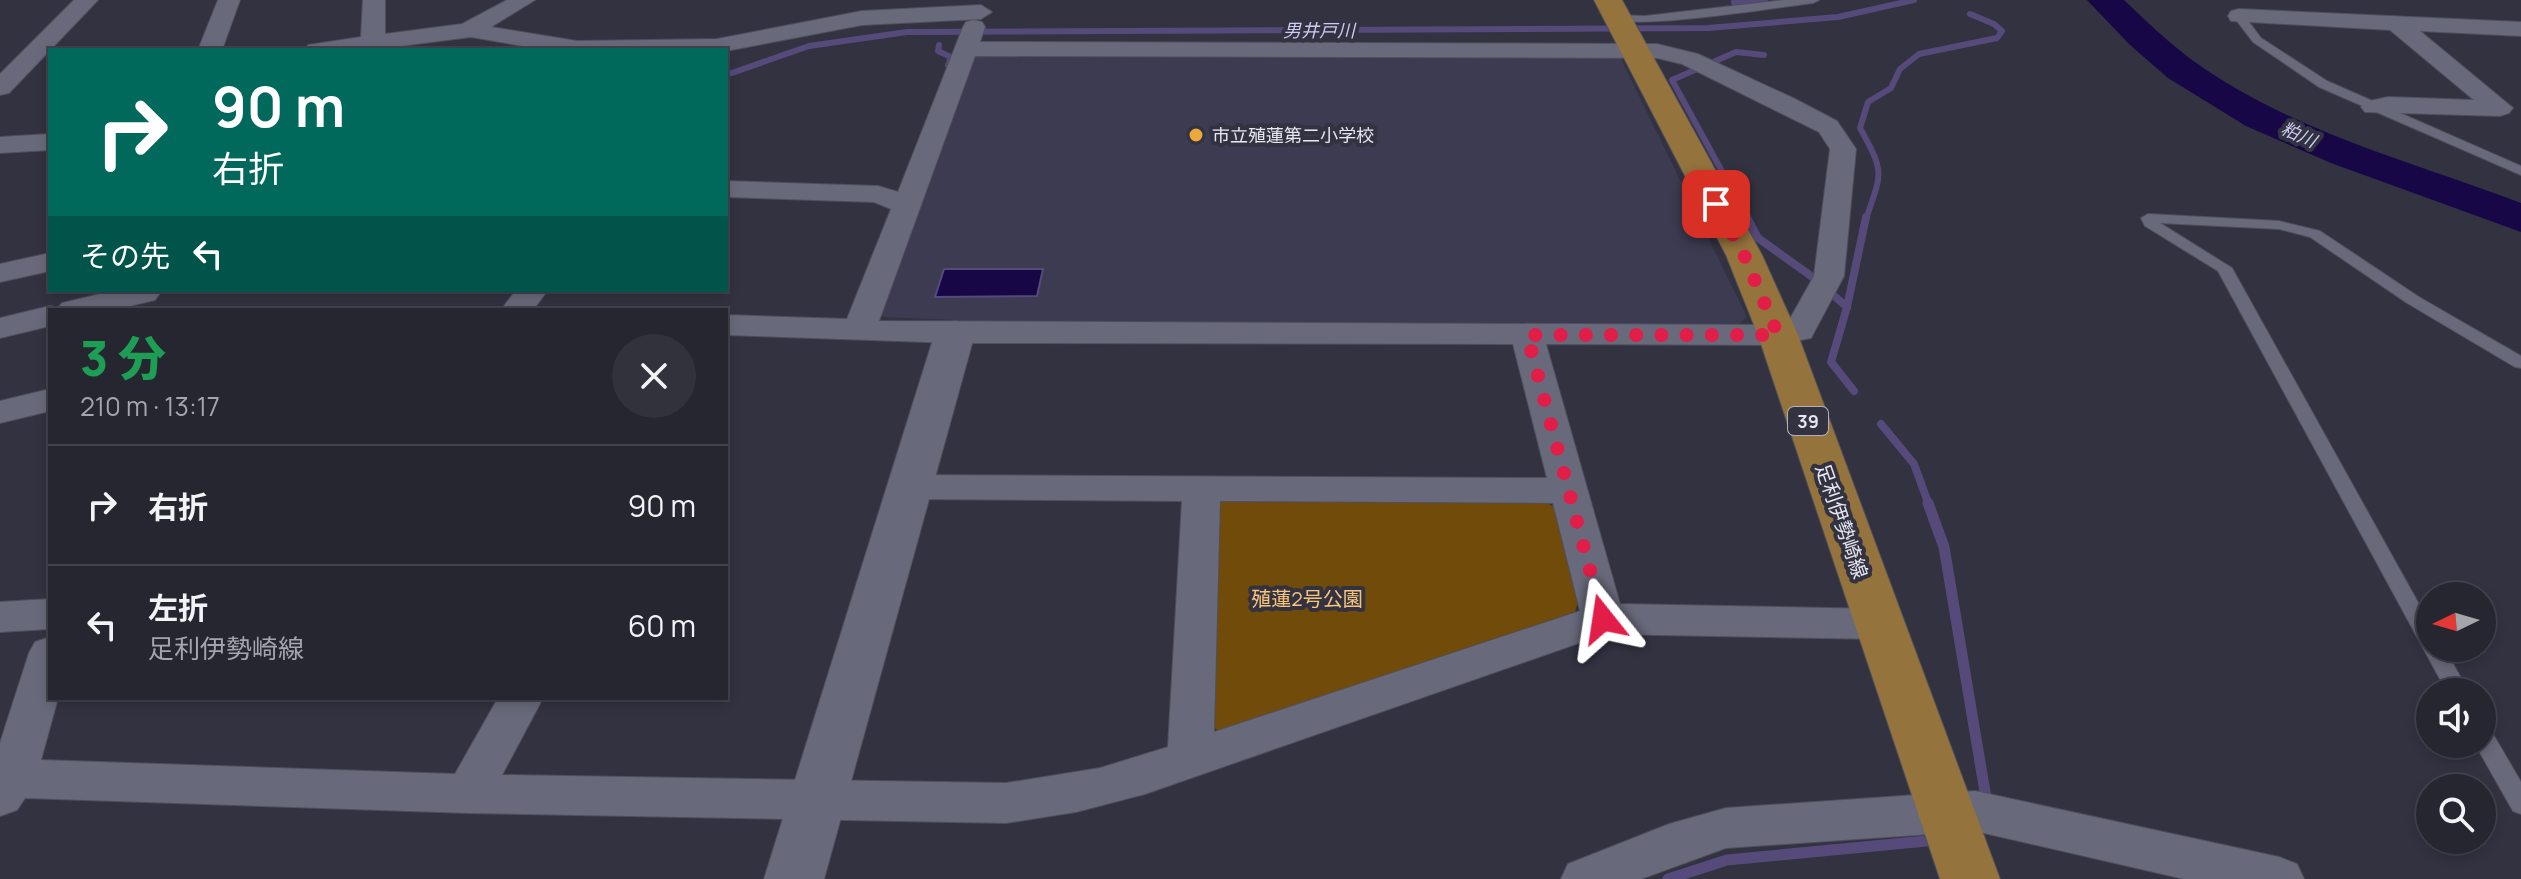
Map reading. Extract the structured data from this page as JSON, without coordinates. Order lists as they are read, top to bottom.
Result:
{
  "streets": {
    "main road": ["39", "足利伊勢崎線"]
  },
  "water": ["男井戸川", "粕川"],
  "parks": ["殖蓮2号公園"],
  "places": ["市立殖蓮第二小学校"],
  "north": "left",
  "page": {
    "turn": ["90 m", "右折"],
    "then": "その先",
    "heading": ["3 分", "210 m · 13:17"],
    "list": [
      {
        "name": "右折",
        "value": "90 m"
      },
      {
        "name": "左折",
        "note": "足利伊勢崎線",
        "value": "60 m"
      }
    ]
  }
}
